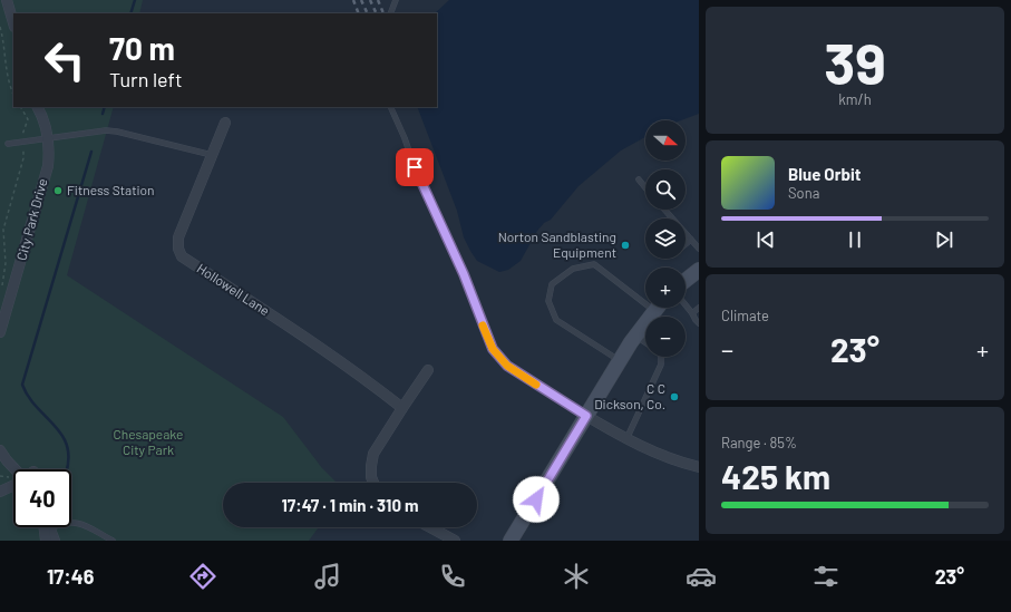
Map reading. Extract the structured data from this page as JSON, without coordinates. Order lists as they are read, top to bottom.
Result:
{
  "streets": {
    "street": ["City Park Drive", "Hollowell Lane"]
  },
  "parks": ["Chesapeake City Park"],
  "places": ["Fitness Station", "Norton Sandblasting Equipment", "C C Dickson, Co."],
  "north": "right",
  "page": {
    "tile": [
      ["39", "km/h"],
      "Climate",
      ["Range · 85%", "425 km"]
    ],
    "turn": ["70 m", "Turn left"],
    "map_buttons": ["+", "−"],
    "song": ["Blue Orbit", "Sona"],
    "heat": ["−", "23°", "+"],
    "limit": "40",
    "trip": "17:47 · 1 min · 310 m",
    "tabs": ["17:46", "23°"]
  }
}
